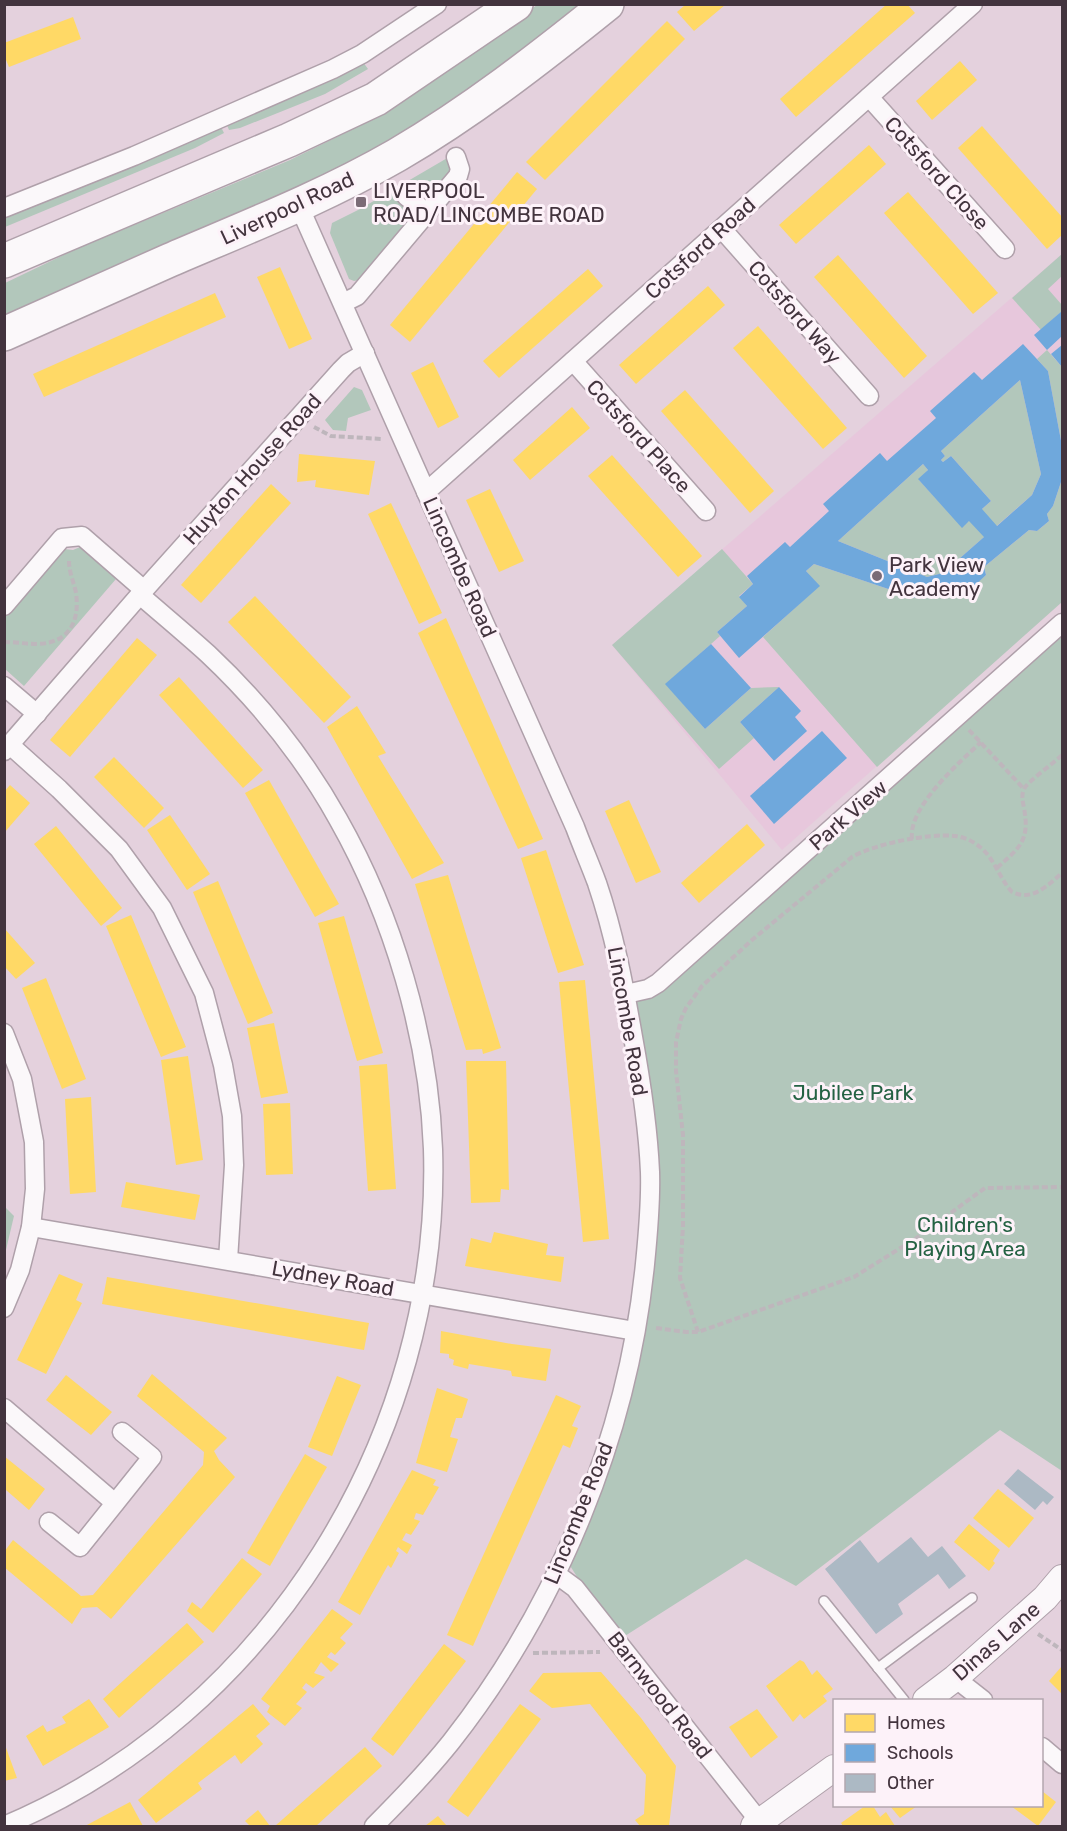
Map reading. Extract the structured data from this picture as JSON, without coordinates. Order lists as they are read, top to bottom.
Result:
{
  "streets": {
    "highway": ["Liverpool Road"],
    "street": [
      "Cotsford Close",
      "Cotsford Road",
      "Cotsford Way",
      "Cotsford Place",
      "Huyton House Road",
      "Lincombe Road",
      "Park View",
      "Lydney Road",
      "Dinas Lane",
      "Barnwood Road"
    ]
  },
  "crossings": [
    ["Cotsford Close", "Cotsford Road"],
    ["Liverpool Road", "Lincombe Road"],
    ["Cotsford Road", "Cotsford Way"],
    ["Cotsford Road", "Cotsford Place"],
    ["Cotsford Road", "Lincombe Road"],
    ["Huyton House Road", "Lincombe Road"],
    ["Lincombe Road", "Park View"],
    ["Lincombe Road", "Lydney Road"],
    ["Lincombe Road", "Barnwood Road"]
  ],
  "parks": ["Jubilee Park", "Children's Playing Area"],
  "places": {
    "transit": ["LIVERPOOL ROAD/LINCOMBE ROAD"],
    "other": ["Park View Academy"]
  },
  "legend": ["Homes", "Schools", "Other"]
}
